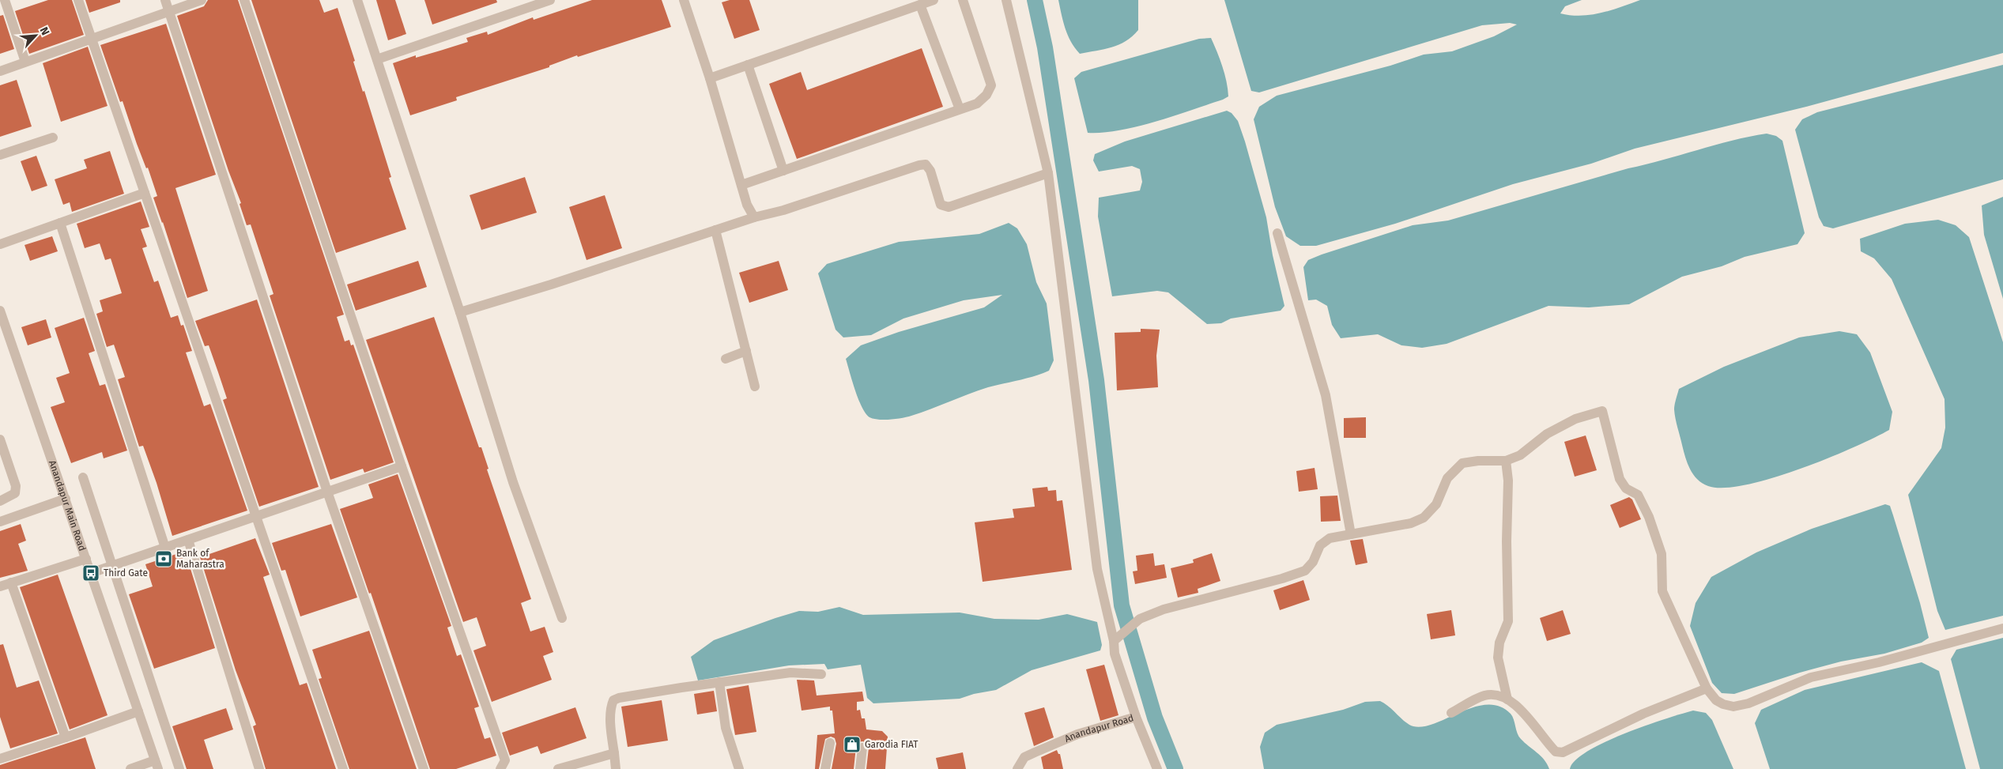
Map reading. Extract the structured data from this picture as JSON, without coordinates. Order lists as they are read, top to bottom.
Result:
{
  "streets": {
    "street": ["Anandapur Main Road", "Anandapur Road"]
  },
  "places": {
    "bank": ["Bank of Maharastra"],
    "bus stop": ["Third Gate"],
    "shop": ["Garodia FIAT"]
  },
  "north": "top right"
}
